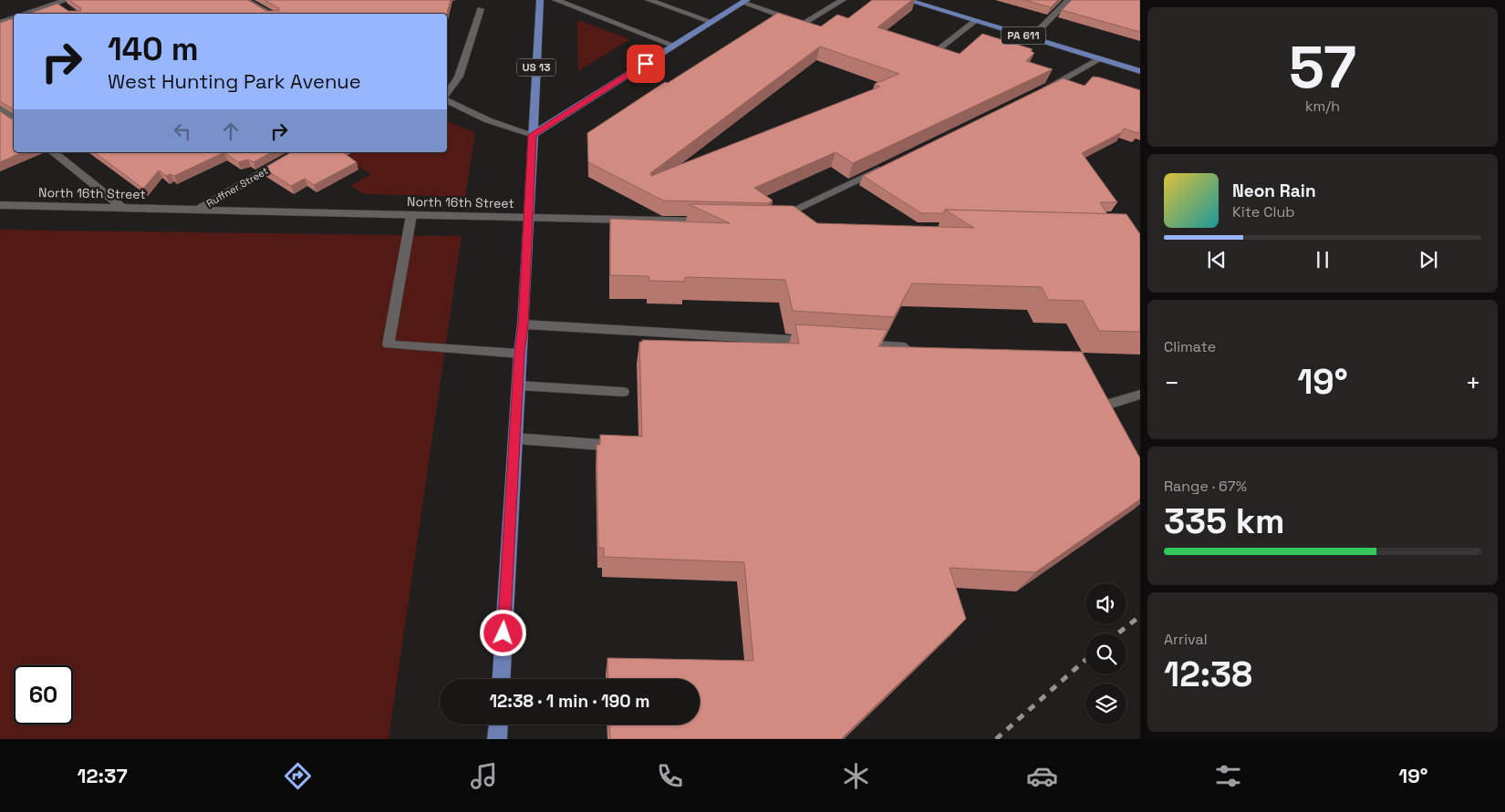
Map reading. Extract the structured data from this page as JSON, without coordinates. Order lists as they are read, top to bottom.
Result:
{
  "streets": {
    "main road": ["PA 611", "US 13"],
    "street": ["Ruffner Street", "North 16th Street"]
  },
  "crossings": [
    ["US 13", "North 16th Street"],
    ["Ruffner Street", "North 16th Street"]
  ],
  "page": {
    "tile": [
      ["57", "km/h"],
      "Climate",
      ["Range · 67%", "335 km"],
      ["Arrival", "12:38"]
    ],
    "turn": ["140 m", "West Hunting Park Avenue"],
    "song": ["Neon Rain", "Kite Club"],
    "heat": ["−", "19°", "+"],
    "limit": "60",
    "trip": "12:38 · 1 min · 190 m",
    "tabs": ["12:37", "19°"]
  }
}
